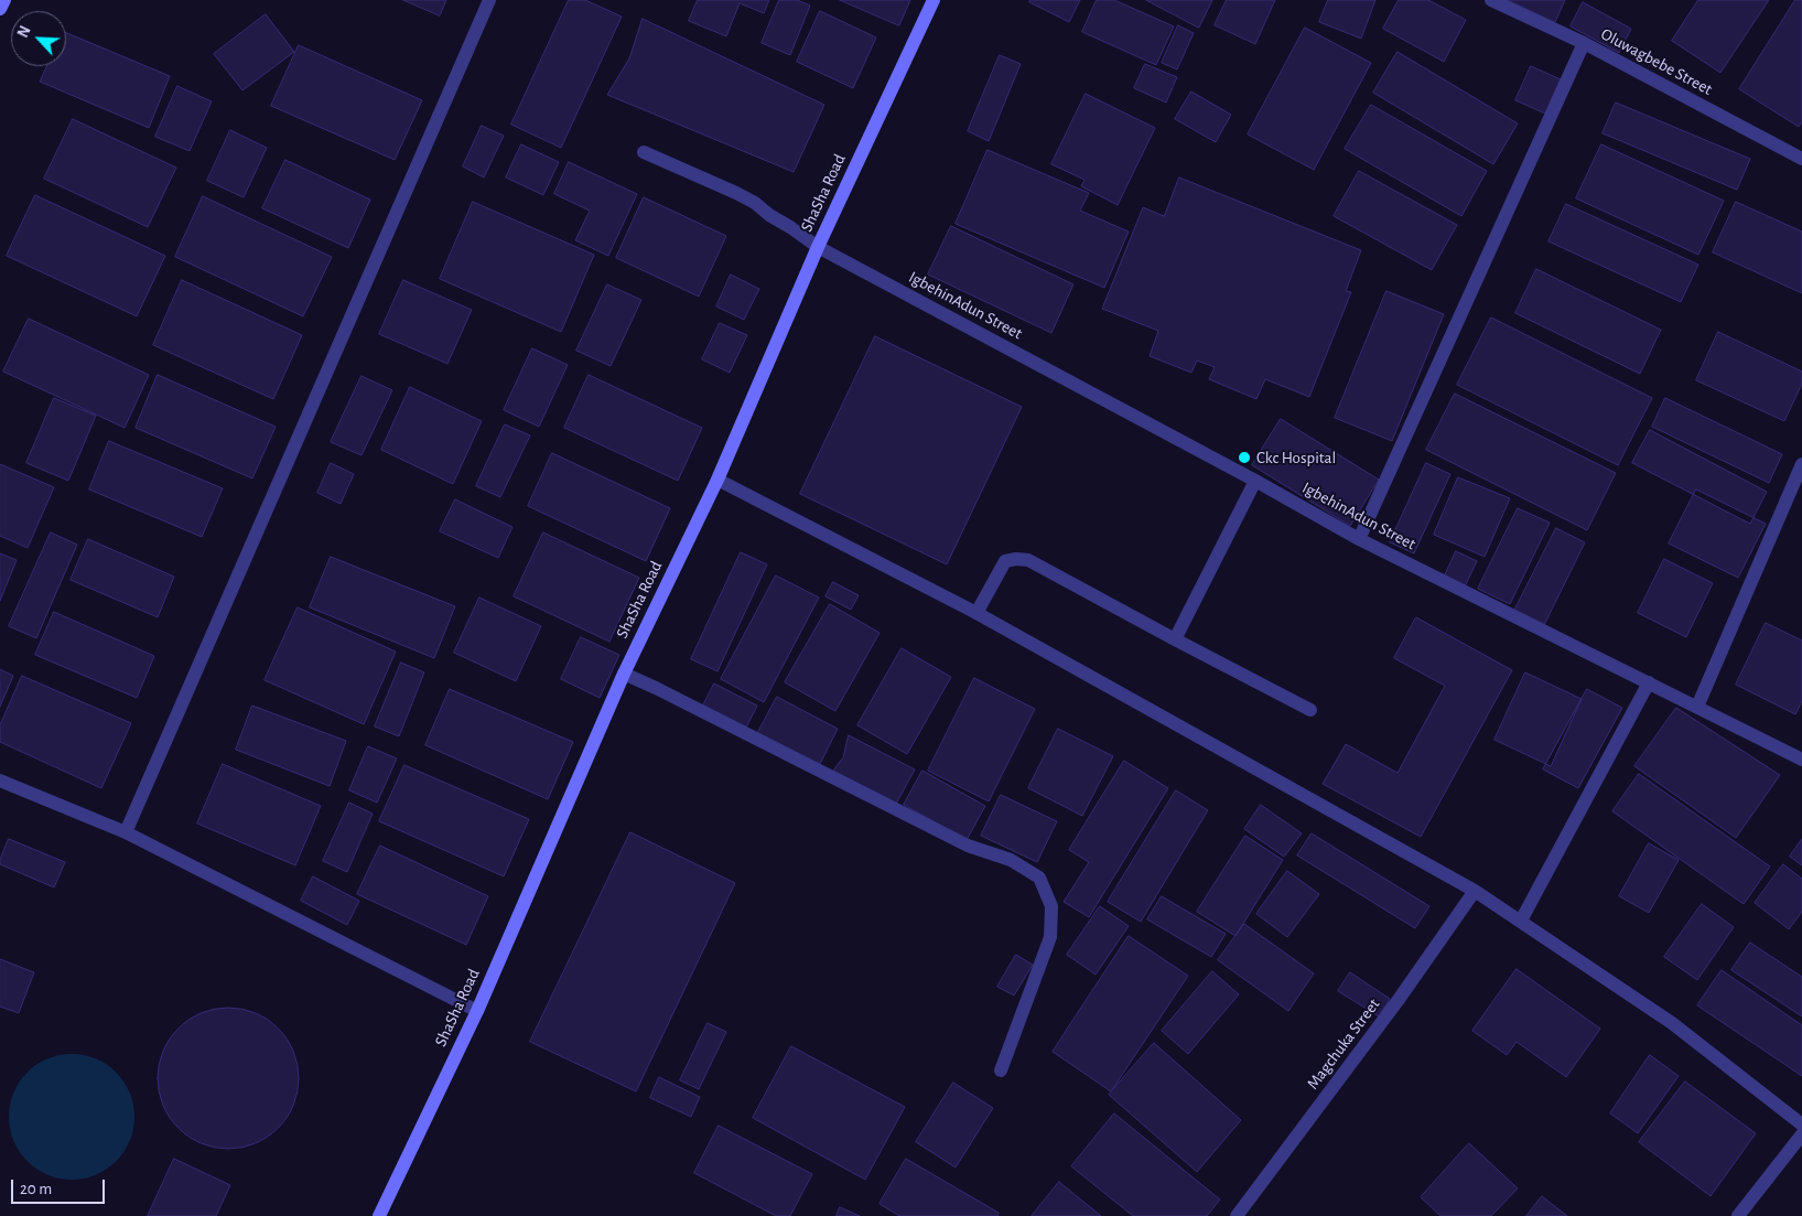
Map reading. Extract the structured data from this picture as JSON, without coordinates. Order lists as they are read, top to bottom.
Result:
{
  "streets": {
    "street": [
      "Oluwagbebe Street",
      "ShaSha Road",
      "IgbehinAdun Street",
      "Magchuka Street"
    ]
  },
  "crossings": [
    ["ShaSha Road", "IgbehinAdun Street"]
  ],
  "places": ["Ckc Hospital"],
  "scale_bar": "20 m",
  "north": "top left"
}
